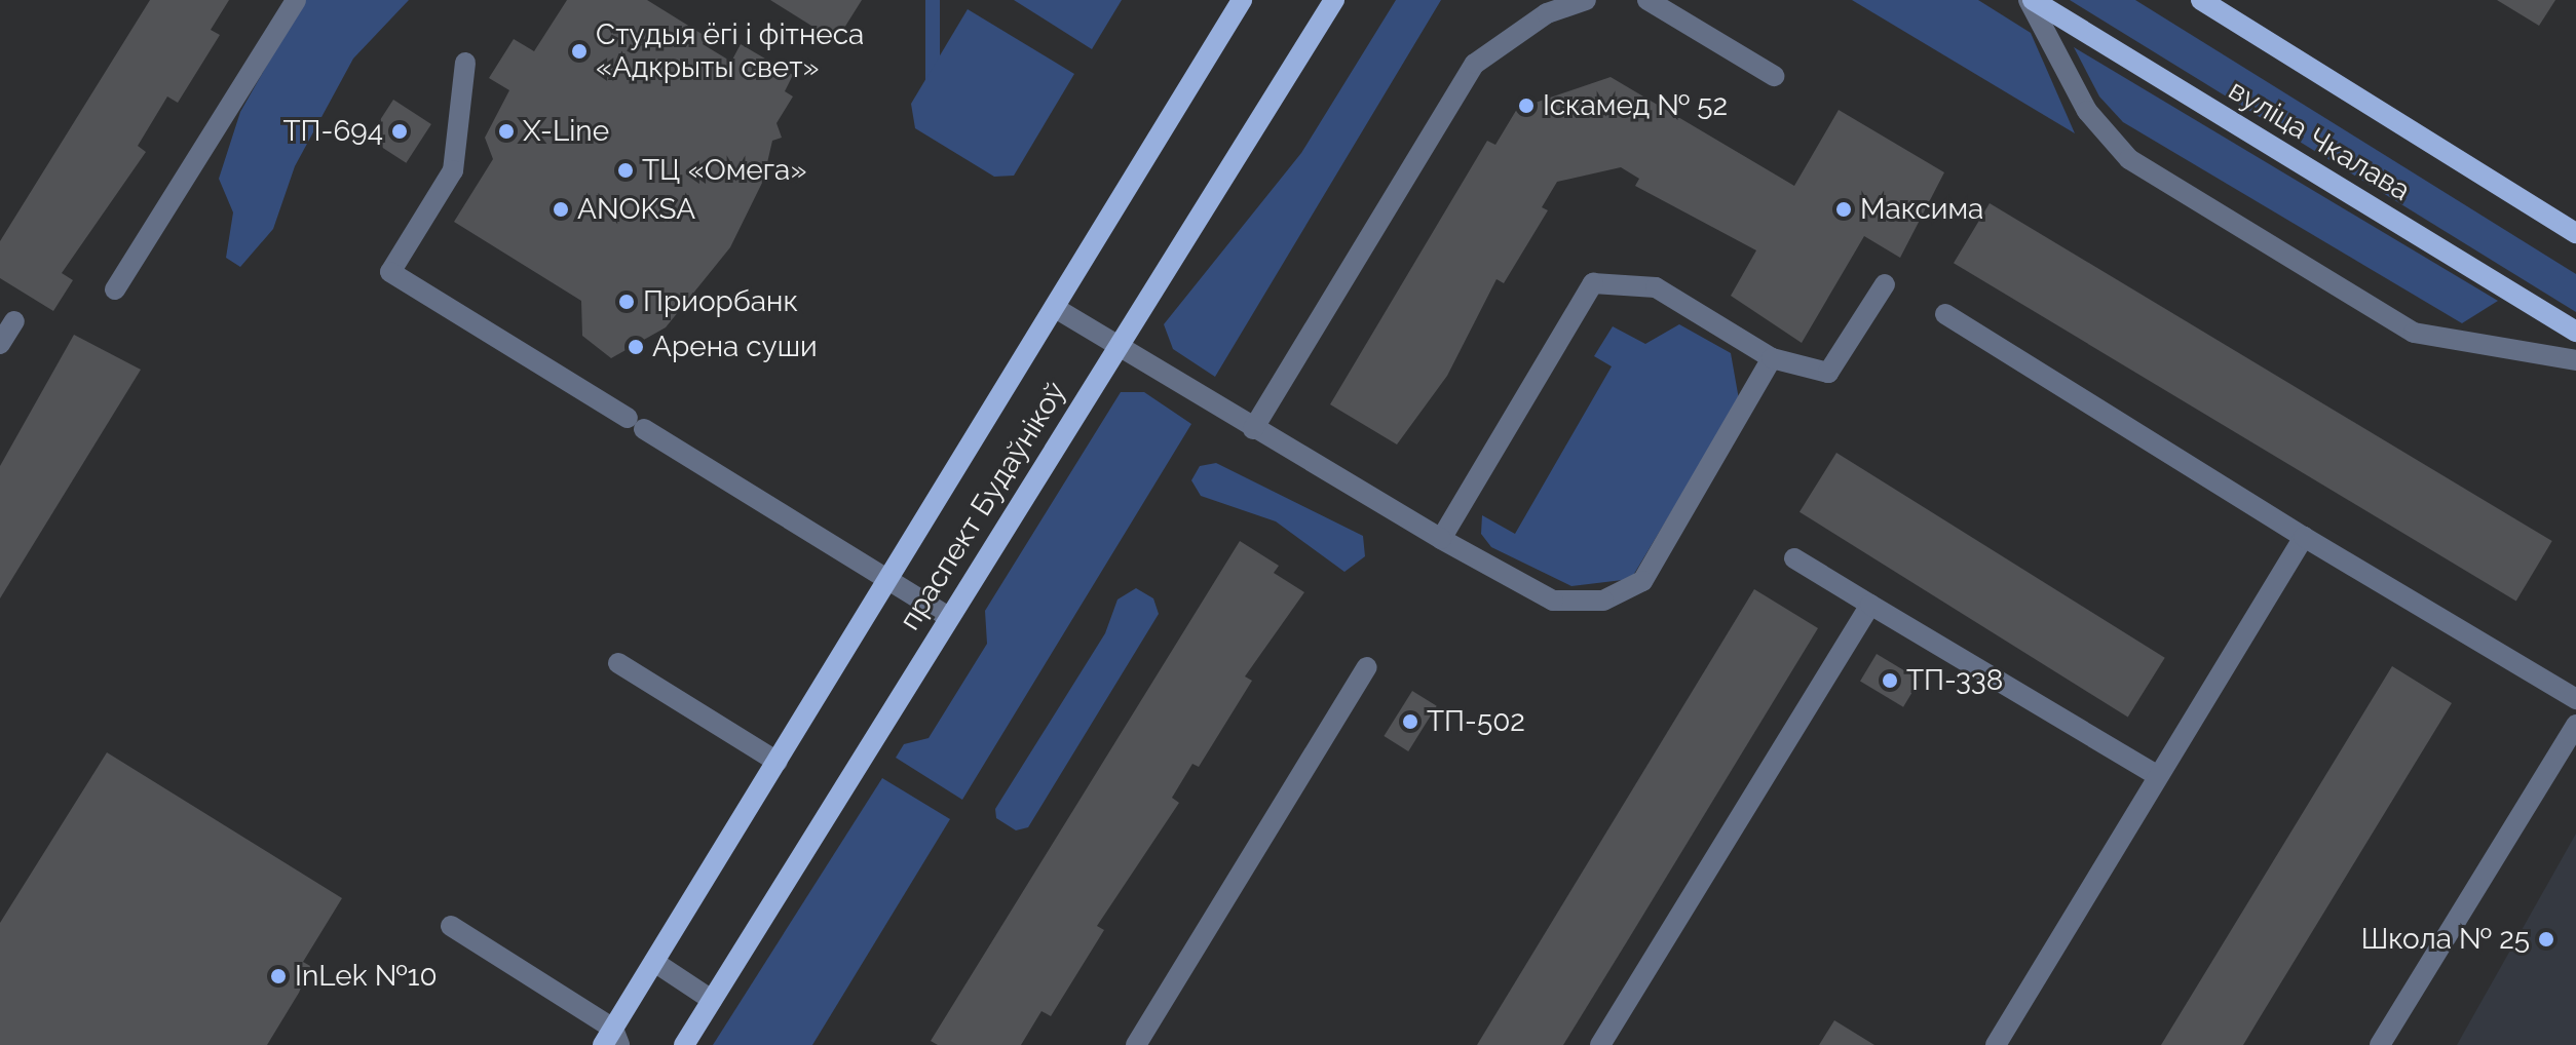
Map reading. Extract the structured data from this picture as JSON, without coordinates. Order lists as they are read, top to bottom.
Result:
{
  "streets": {
    "main road": ["вуліца Чкалава", "праспект Будаўнікоў"]
  },
  "places": [
    "Студыя ёгі і фітнеса «Адкрыты свет»",
    "Іскамед № 52",
    "ТП-694",
    "X-Line",
    "ТЦ «Омега»",
    "ANOKSA",
    "Максима",
    "Приорбанк",
    "Арена суши",
    "ТП-338",
    "ТП-502",
    "Школа № 25",
    "InLek №10"
  ]
}
